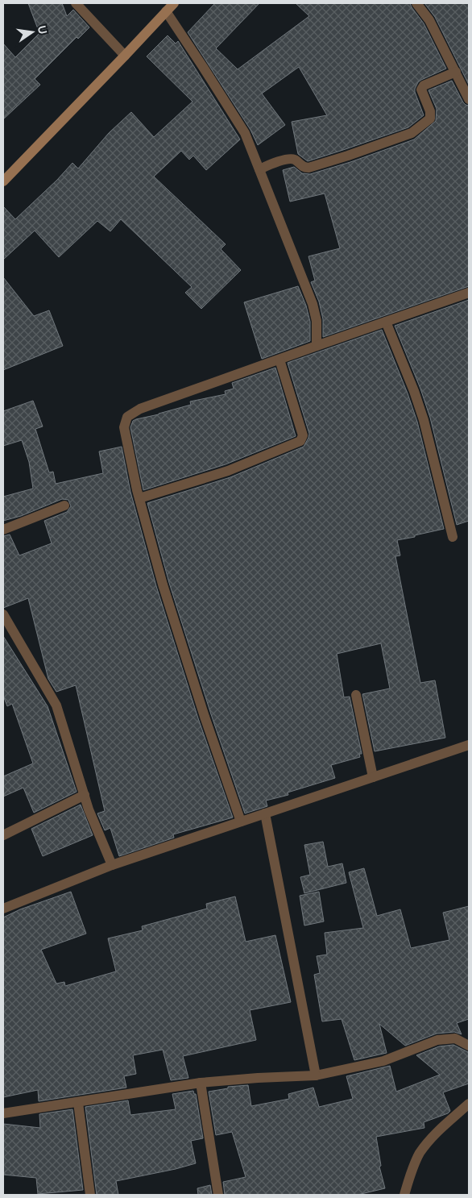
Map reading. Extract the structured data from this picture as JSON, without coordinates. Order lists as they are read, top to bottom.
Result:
{
  "north": "right"
}
